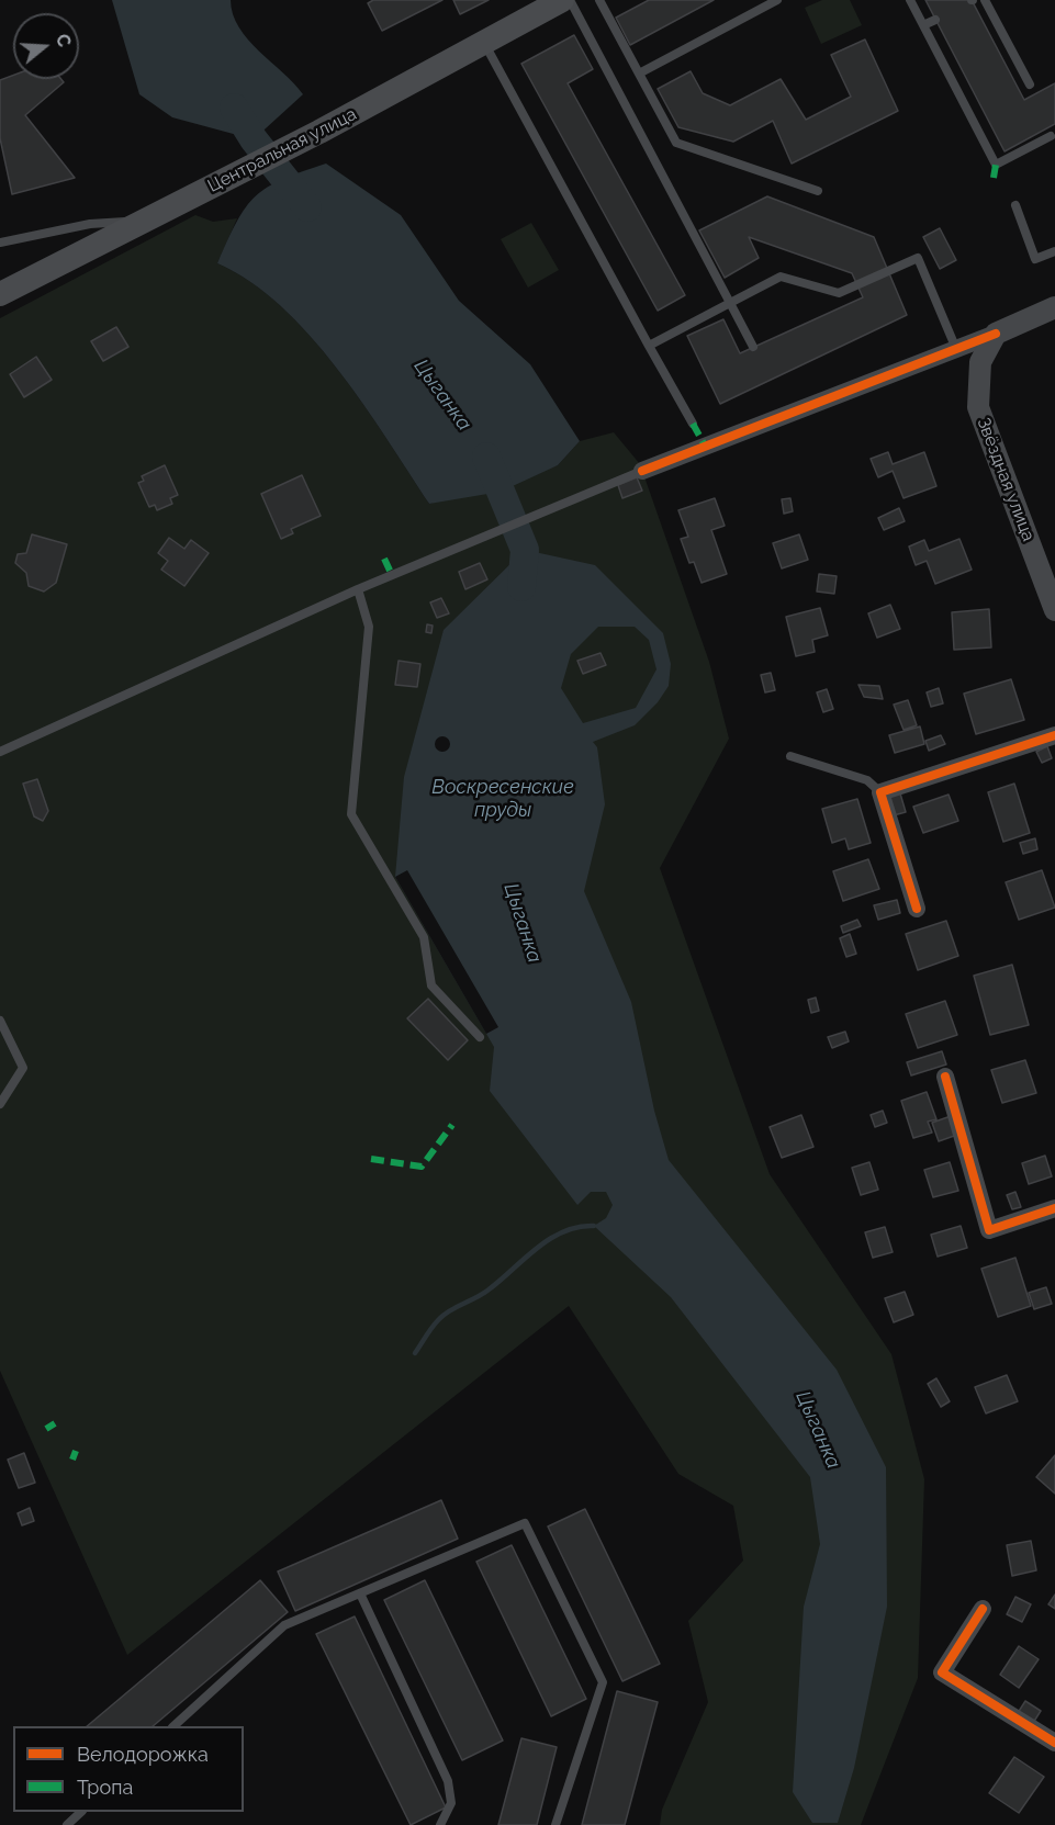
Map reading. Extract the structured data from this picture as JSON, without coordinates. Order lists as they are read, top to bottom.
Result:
{
  "streets": {
    "main road": ["Центральная улица"],
    "street": ["Звёздная улица"]
  },
  "water": ["Цыганка", "Воскресенские пруды"],
  "legend": ["Велодорожка", "Тропа"],
  "north": "right"
}
